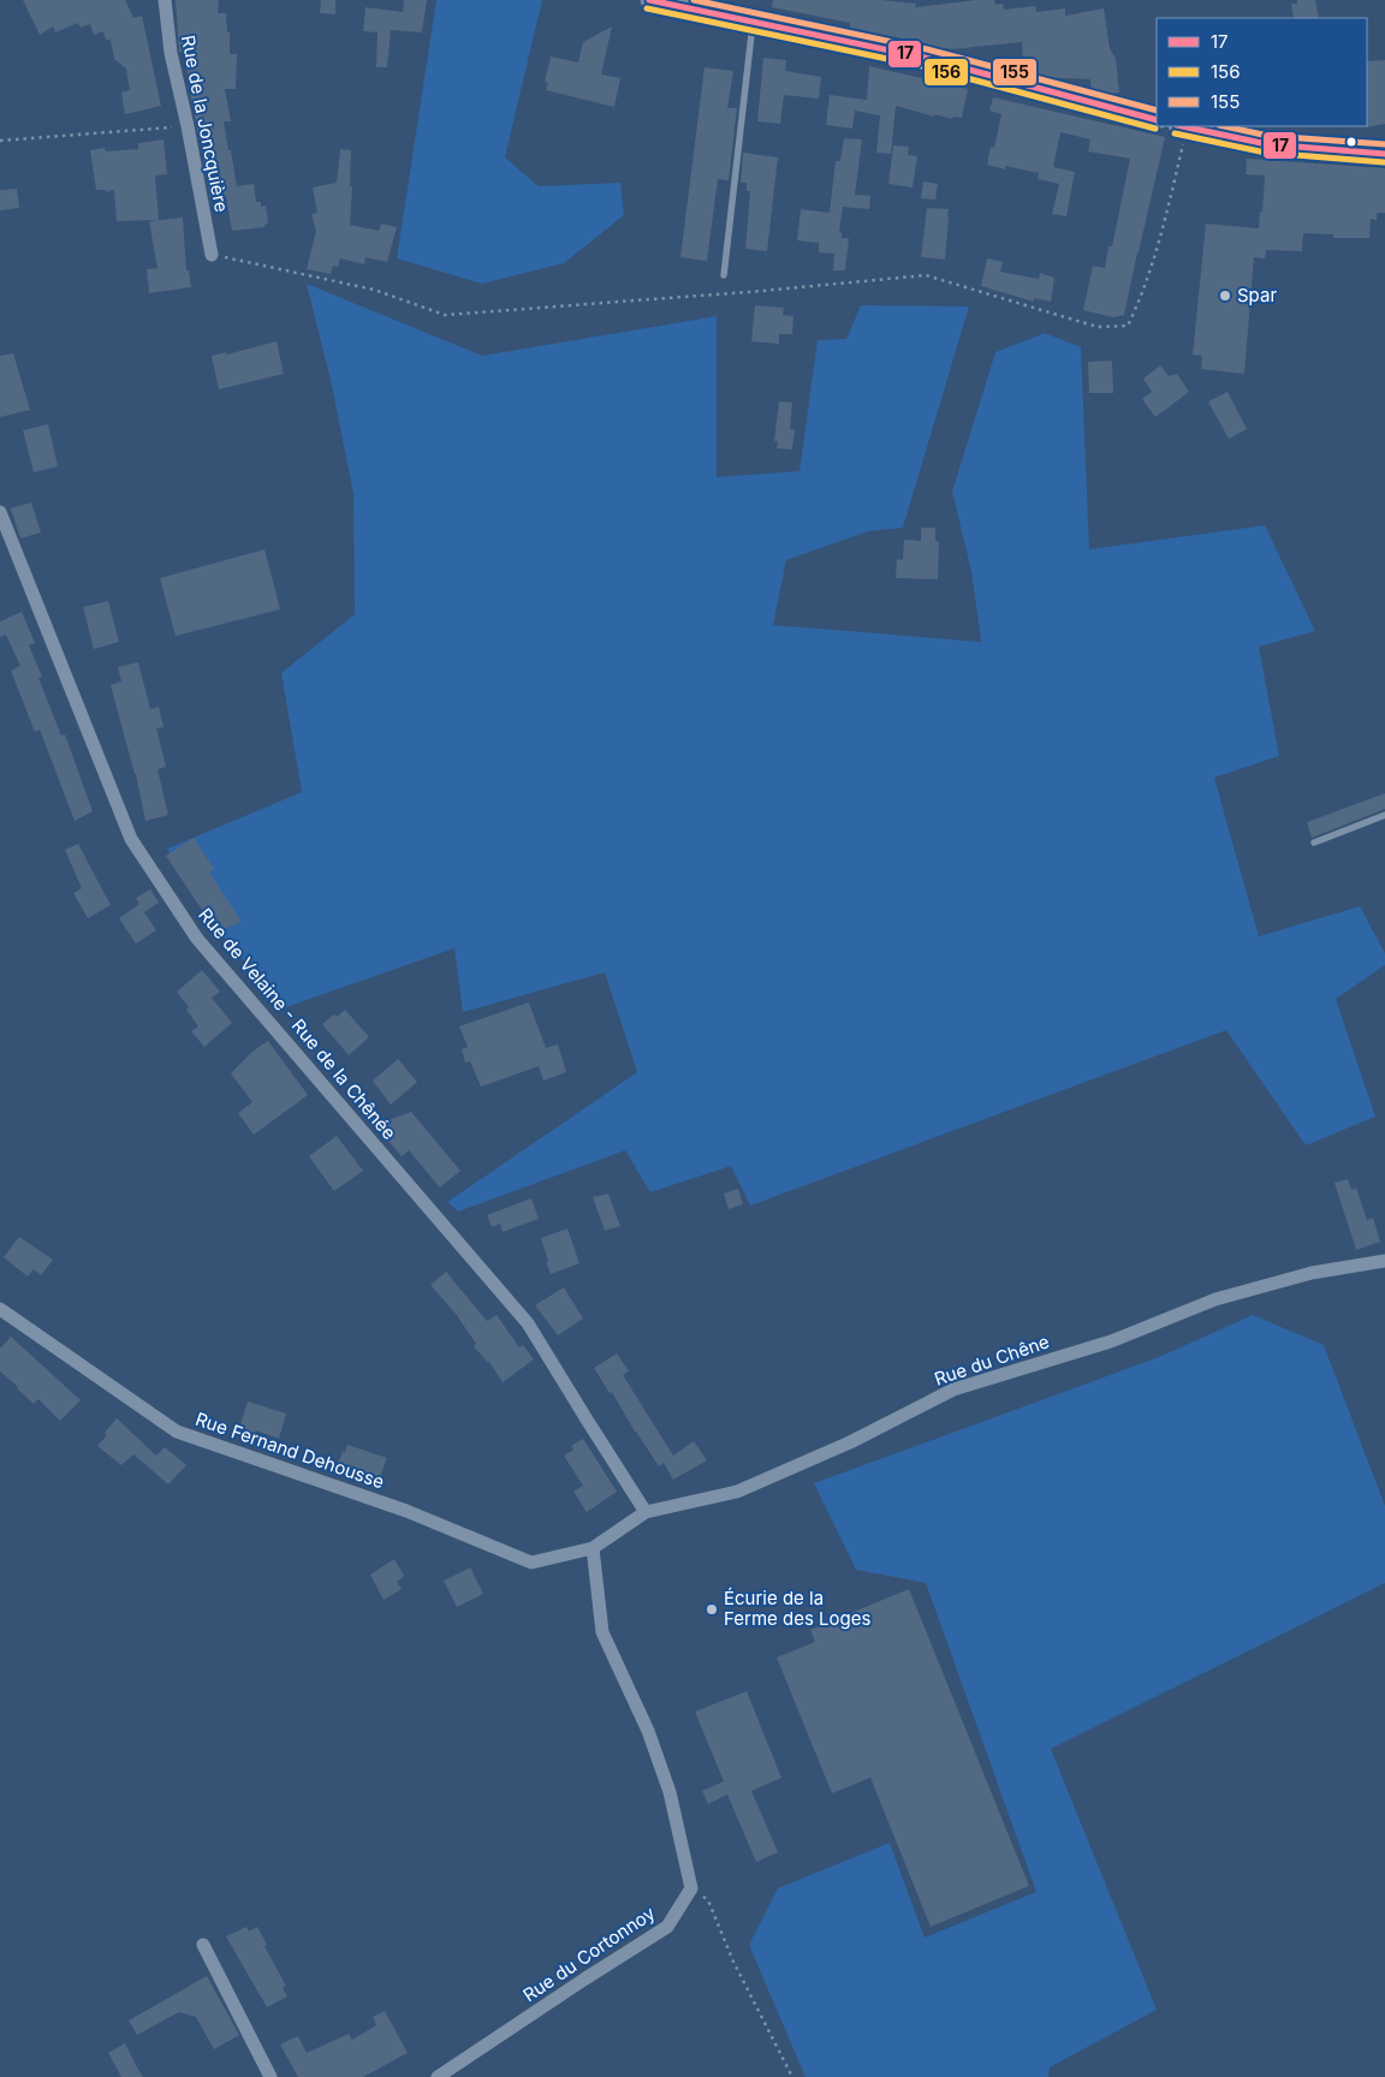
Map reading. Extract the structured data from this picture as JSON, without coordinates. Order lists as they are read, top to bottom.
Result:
{
  "streets": {
    "street": [
      "Rue de la Joncquière",
      "Rue de Velaine - Rue de la Chênée",
      "Rue du Chêne",
      "Rue Fernand Dehousse",
      "Rue du Cortonnoy"
    ]
  },
  "crossings": [
    ["Rue de Velaine - Rue de la Chênée", "Rue du Chêne"],
    ["Rue du Chêne", "Rue Fernand Dehousse"]
  ],
  "places": ["Spar", "Écurie de la Ferme des Loges"],
  "lines": ["transit line 17", "transit line 155", "transit line 156"],
  "legend": ["17", "156", "155"]
}
